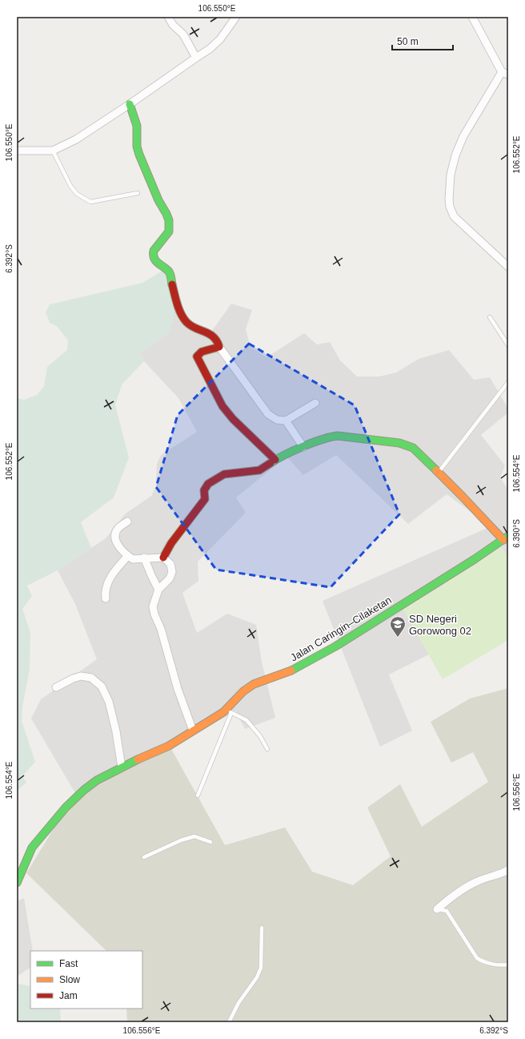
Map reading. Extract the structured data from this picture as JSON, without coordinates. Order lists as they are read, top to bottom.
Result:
{
  "streets": {
    "street": ["Jalan Caringin–Cilaketan"]
  },
  "places": {
    "school or university": ["SD Negeri Gorowong 02"]
  },
  "legend": ["Fast", "Slow", "Jam"],
  "scale_bar": "50 m",
  "coordinates": [
    "106.550°E",
    "106.552°E",
    "6.392°S",
    "106.554°E",
    "6.390°S",
    "106.556°E"
  ]
}
